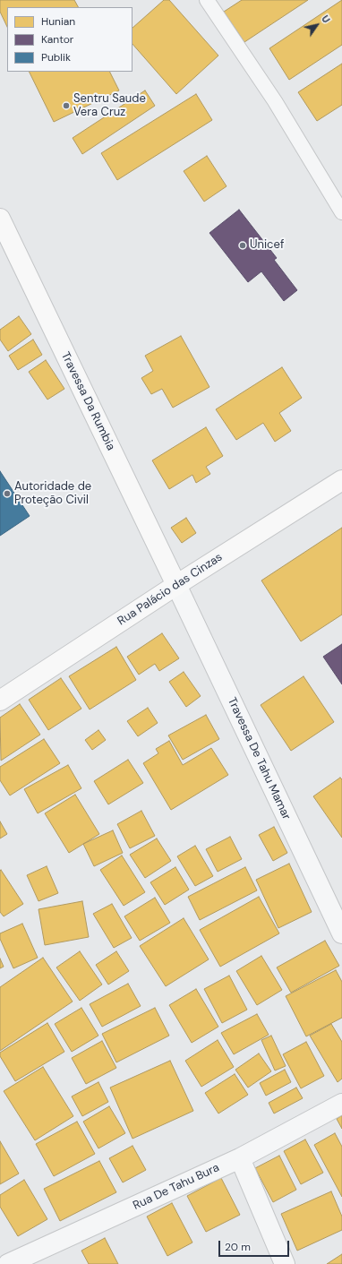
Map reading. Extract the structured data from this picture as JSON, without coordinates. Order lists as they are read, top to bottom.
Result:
{
  "streets": {
    "street": [
      "Travessa Da Rumbia",
      "Rua Palácio das Cinzas",
      "Travessa De Tahu Mamar",
      "Rua De Tahu Bura"
    ]
  },
  "crossings": [
    ["Travessa Da Rumbia", "Rua Palácio das Cinzas"],
    ["Travessa Da Rumbia", "Travessa De Tahu Mamar"],
    ["Rua Palácio das Cinzas", "Travessa De Tahu Mamar"]
  ],
  "places": ["Sentru Saude Vera Cruz", "Unicef", "Autoridade de Proteção Civil"],
  "legend": ["Hunian", "Kantor", "Publik"],
  "scale_bar": "20 m",
  "north": "top right"
}
